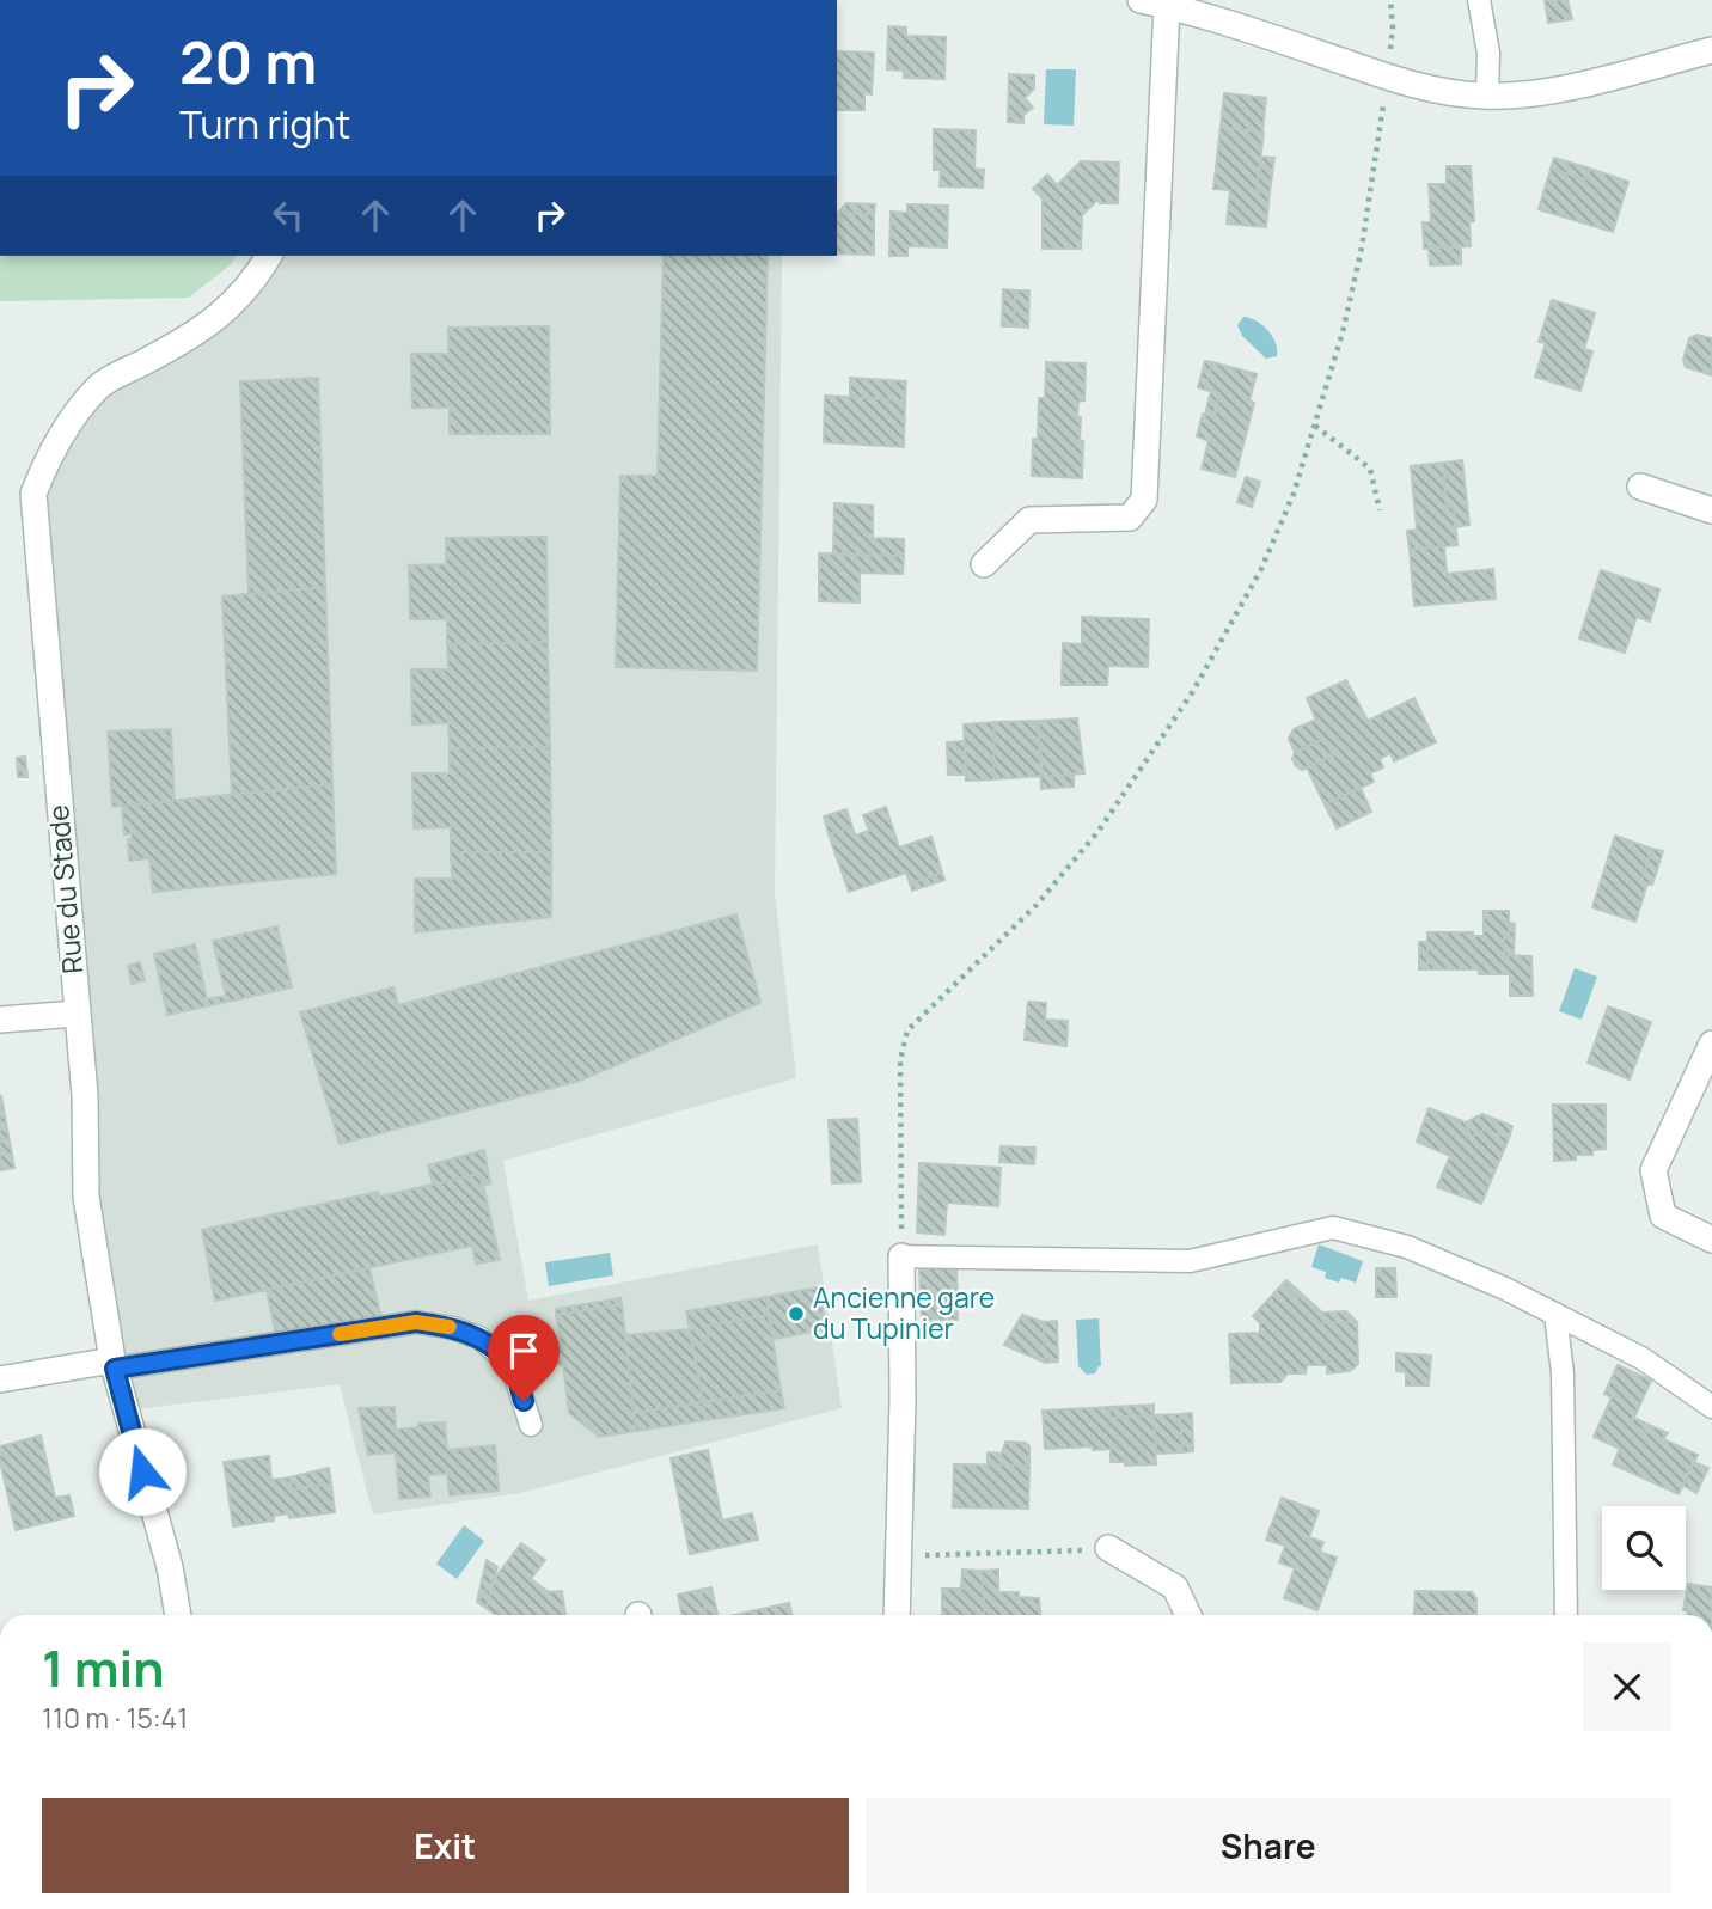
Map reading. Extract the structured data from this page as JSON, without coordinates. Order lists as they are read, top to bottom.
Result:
{
  "streets": {
    "street": ["Rue du Stade"]
  },
  "places": ["Ancienne gare du Tupinier"],
  "page": {
    "turn": ["20 m", "Turn right"],
    "heading": ["1 min", "110 m · 15:41"],
    "buttons": ["Exit", "Share"]
  }
}
